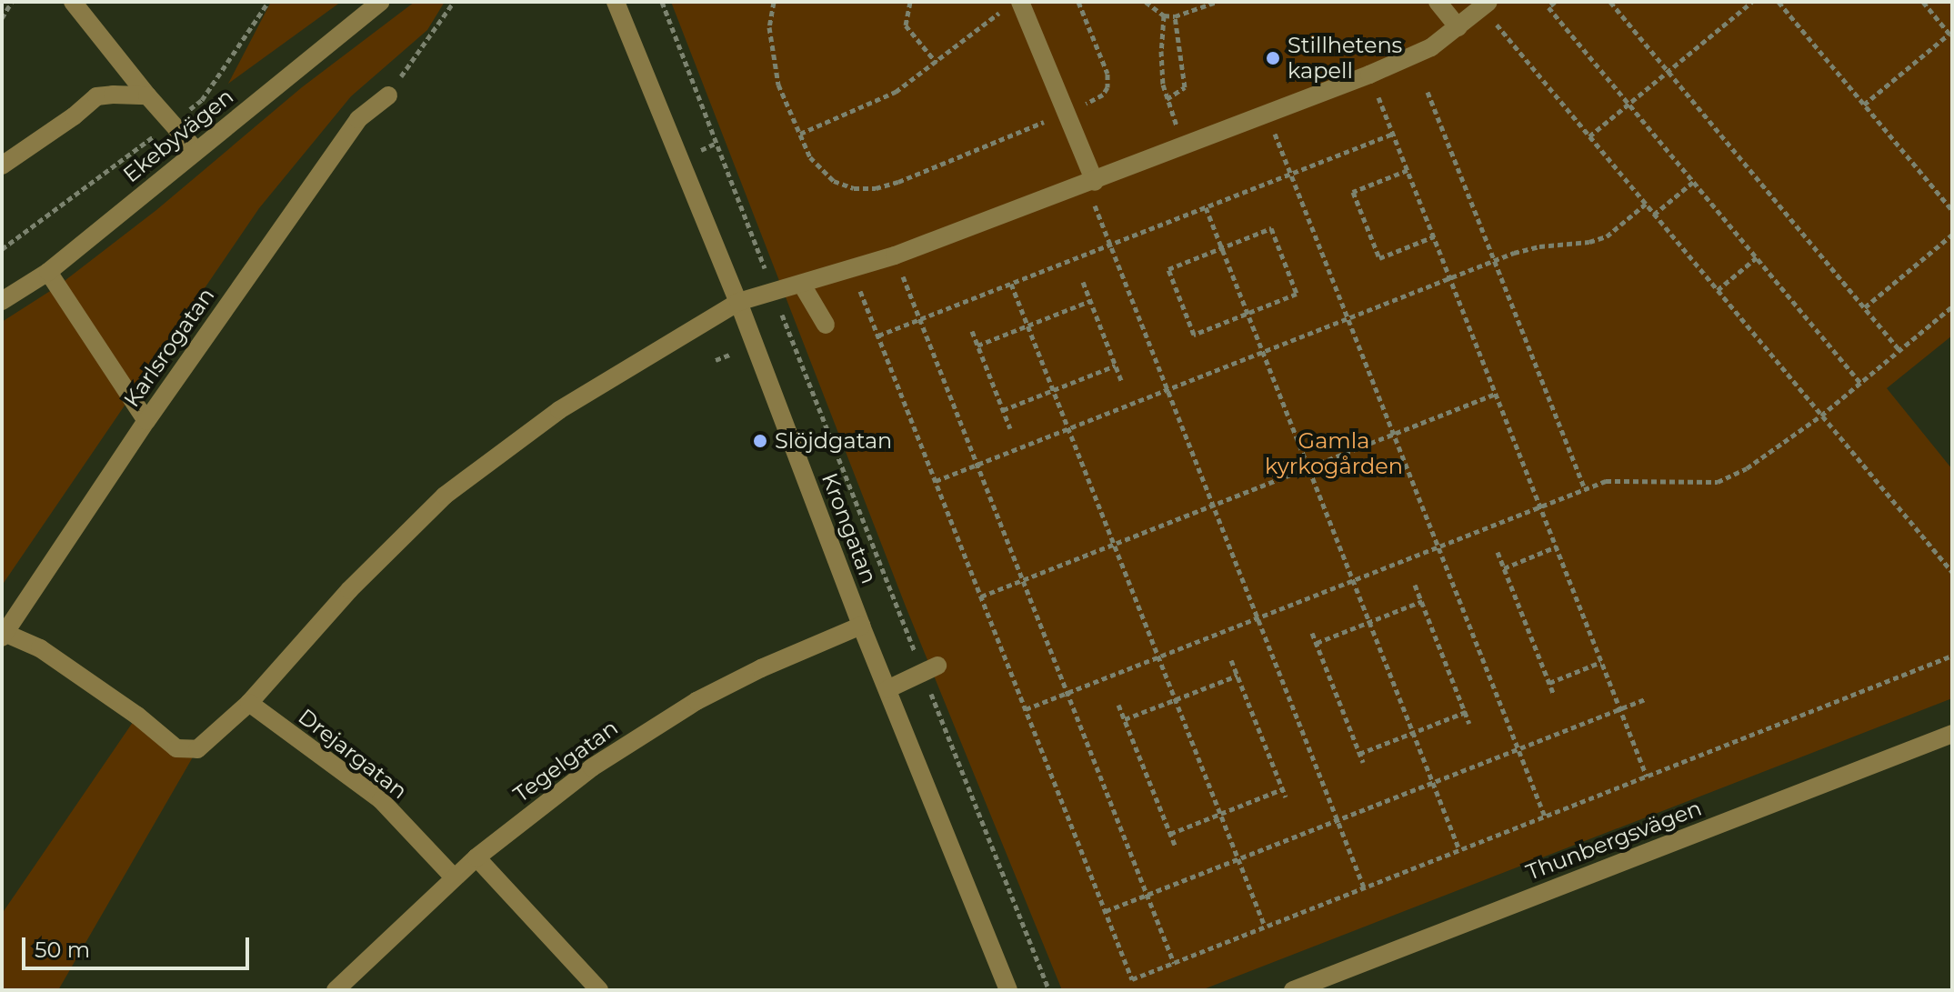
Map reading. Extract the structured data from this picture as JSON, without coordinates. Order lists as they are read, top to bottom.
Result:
{
  "streets": {
    "street": [
      "Ekebyvägen",
      "Karlsrogatan",
      "Krongatan",
      "Drejargatan",
      "Tegelgatan",
      "Thunbergsvägen"
    ]
  },
  "crossings": [
    ["Krongatan", "Tegelgatan"],
    ["Drejargatan", "Tegelgatan"]
  ],
  "parks": ["Gamla kyrkogården"],
  "places": ["Stillhetens kapell", "Slöjdgatan"],
  "scale_bar": "50 m"
}
